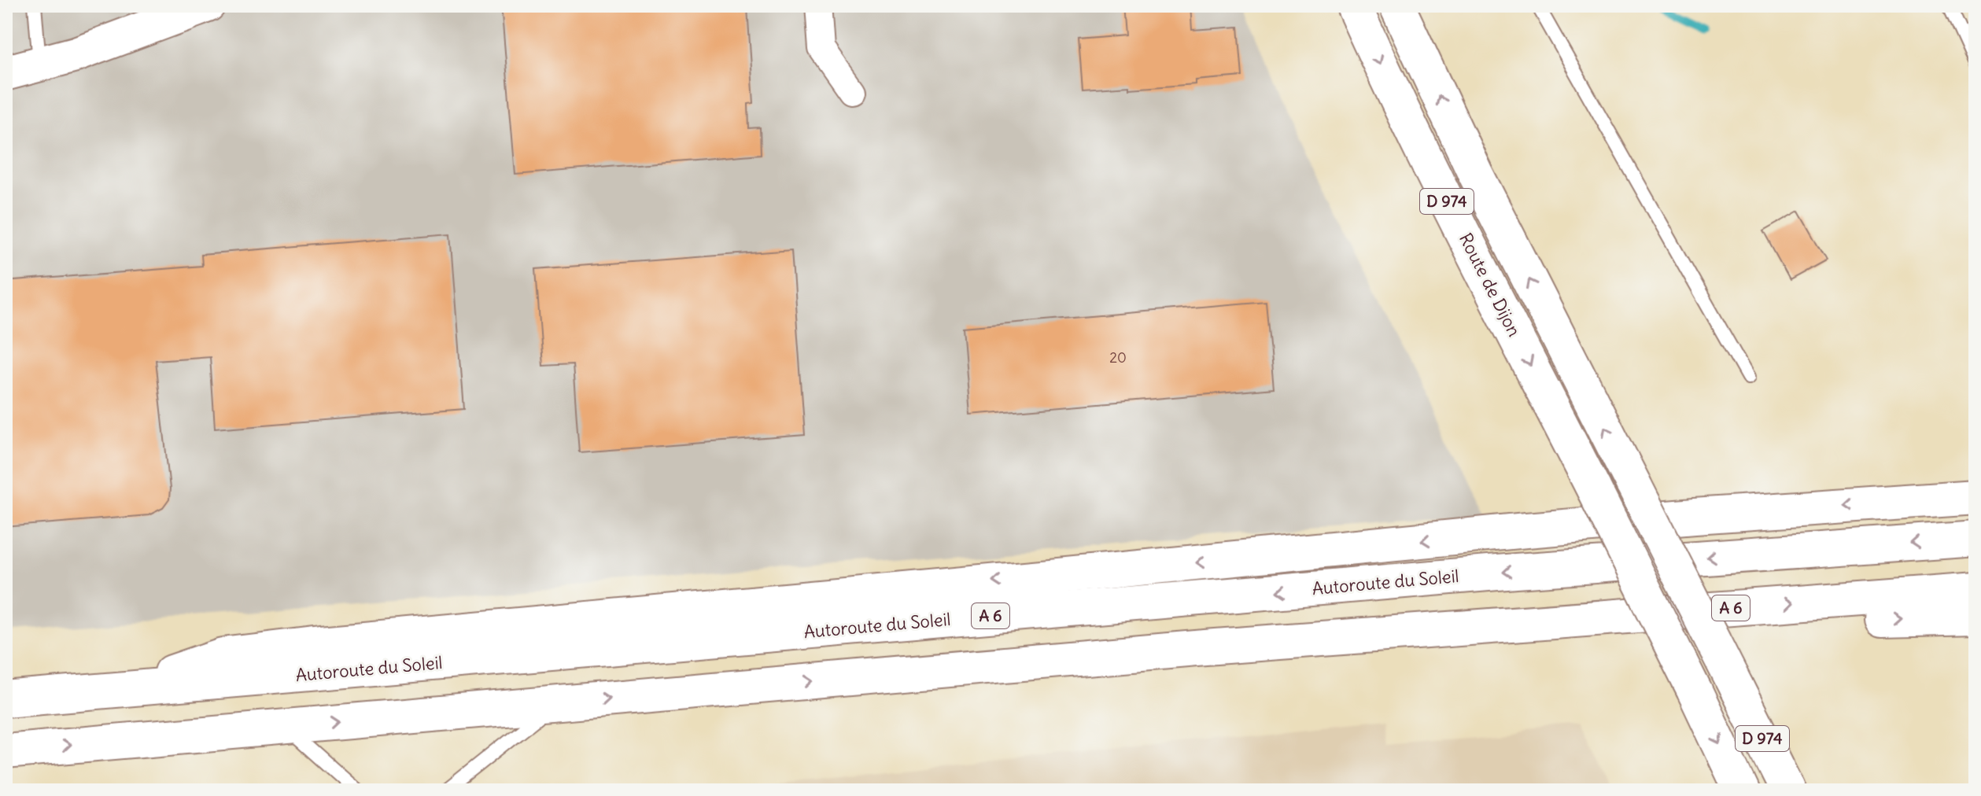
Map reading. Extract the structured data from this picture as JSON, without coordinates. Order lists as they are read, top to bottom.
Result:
{
  "streets": {
    "main road": [
      "D 974",
      "Route de Dijon",
      "Autoroute du Soleil",
      "A 6"
    ]
  },
  "house_numbers": ["20"]
}
